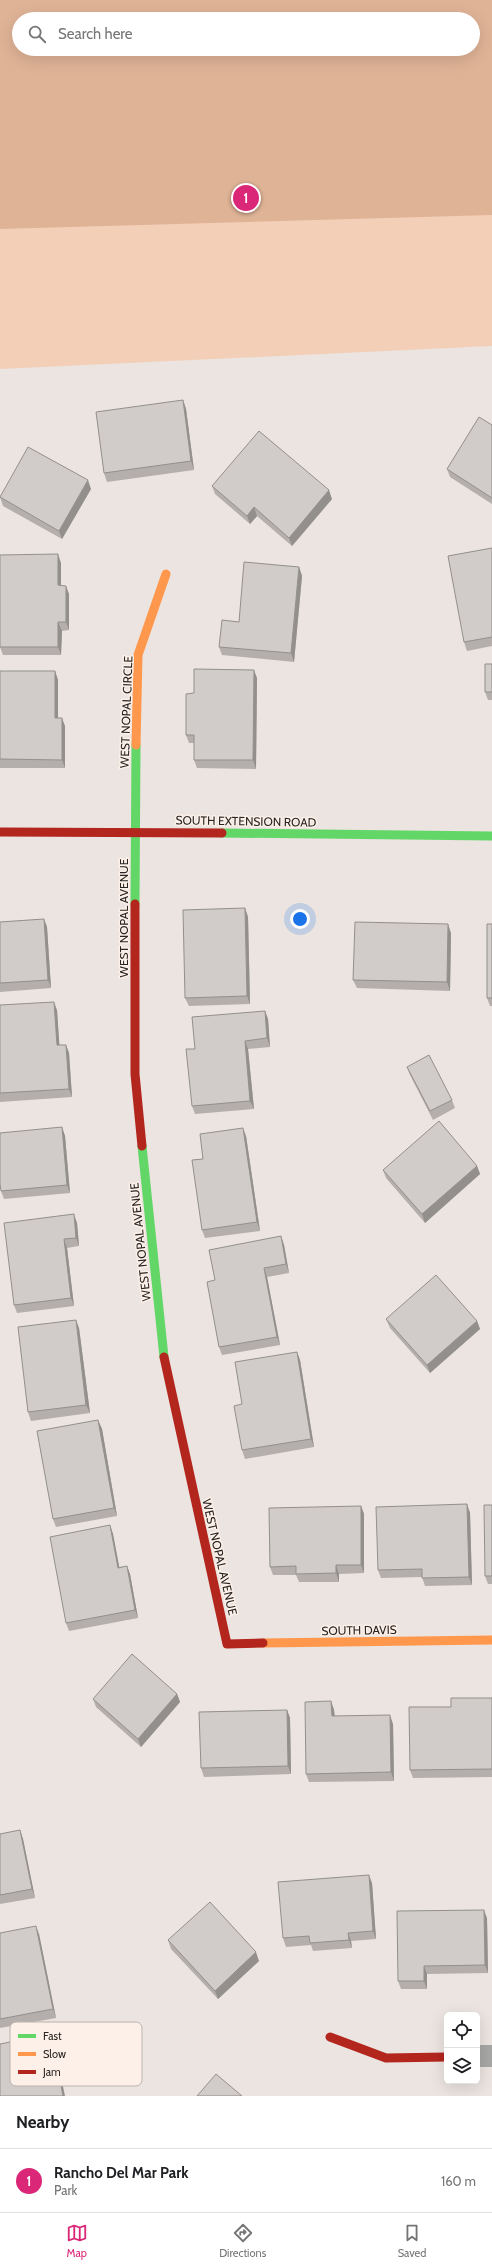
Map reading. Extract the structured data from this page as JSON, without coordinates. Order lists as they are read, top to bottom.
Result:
{
  "streets": {
    "street": [
      "WEST NOPAL CIRCLE",
      "SOUTH EXTENSION ROAD",
      "WEST NOPAL AVENUE",
      "SOUTH DAVIS"
    ]
  },
  "crossings": [
    ["WEST NOPAL CIRCLE", "SOUTH EXTENSION ROAD"],
    ["WEST NOPAL CIRCLE", "WEST NOPAL AVENUE"],
    ["SOUTH EXTENSION ROAD", "WEST NOPAL AVENUE"],
    ["WEST NOPAL AVENUE", "SOUTH DAVIS"]
  ],
  "legend": ["Fast", "Slow", "Jam"],
  "page": {
    "search": "Search here",
    "pins": "1",
    "heading": "Nearby",
    "list": [
      {
        "mark": "1",
        "name": "Rancho Del Mar Park",
        "note": "Park",
        "value": "160 m"
      }
    ],
    "nav": ["Map", "Directions", "Saved"]
  }
}
